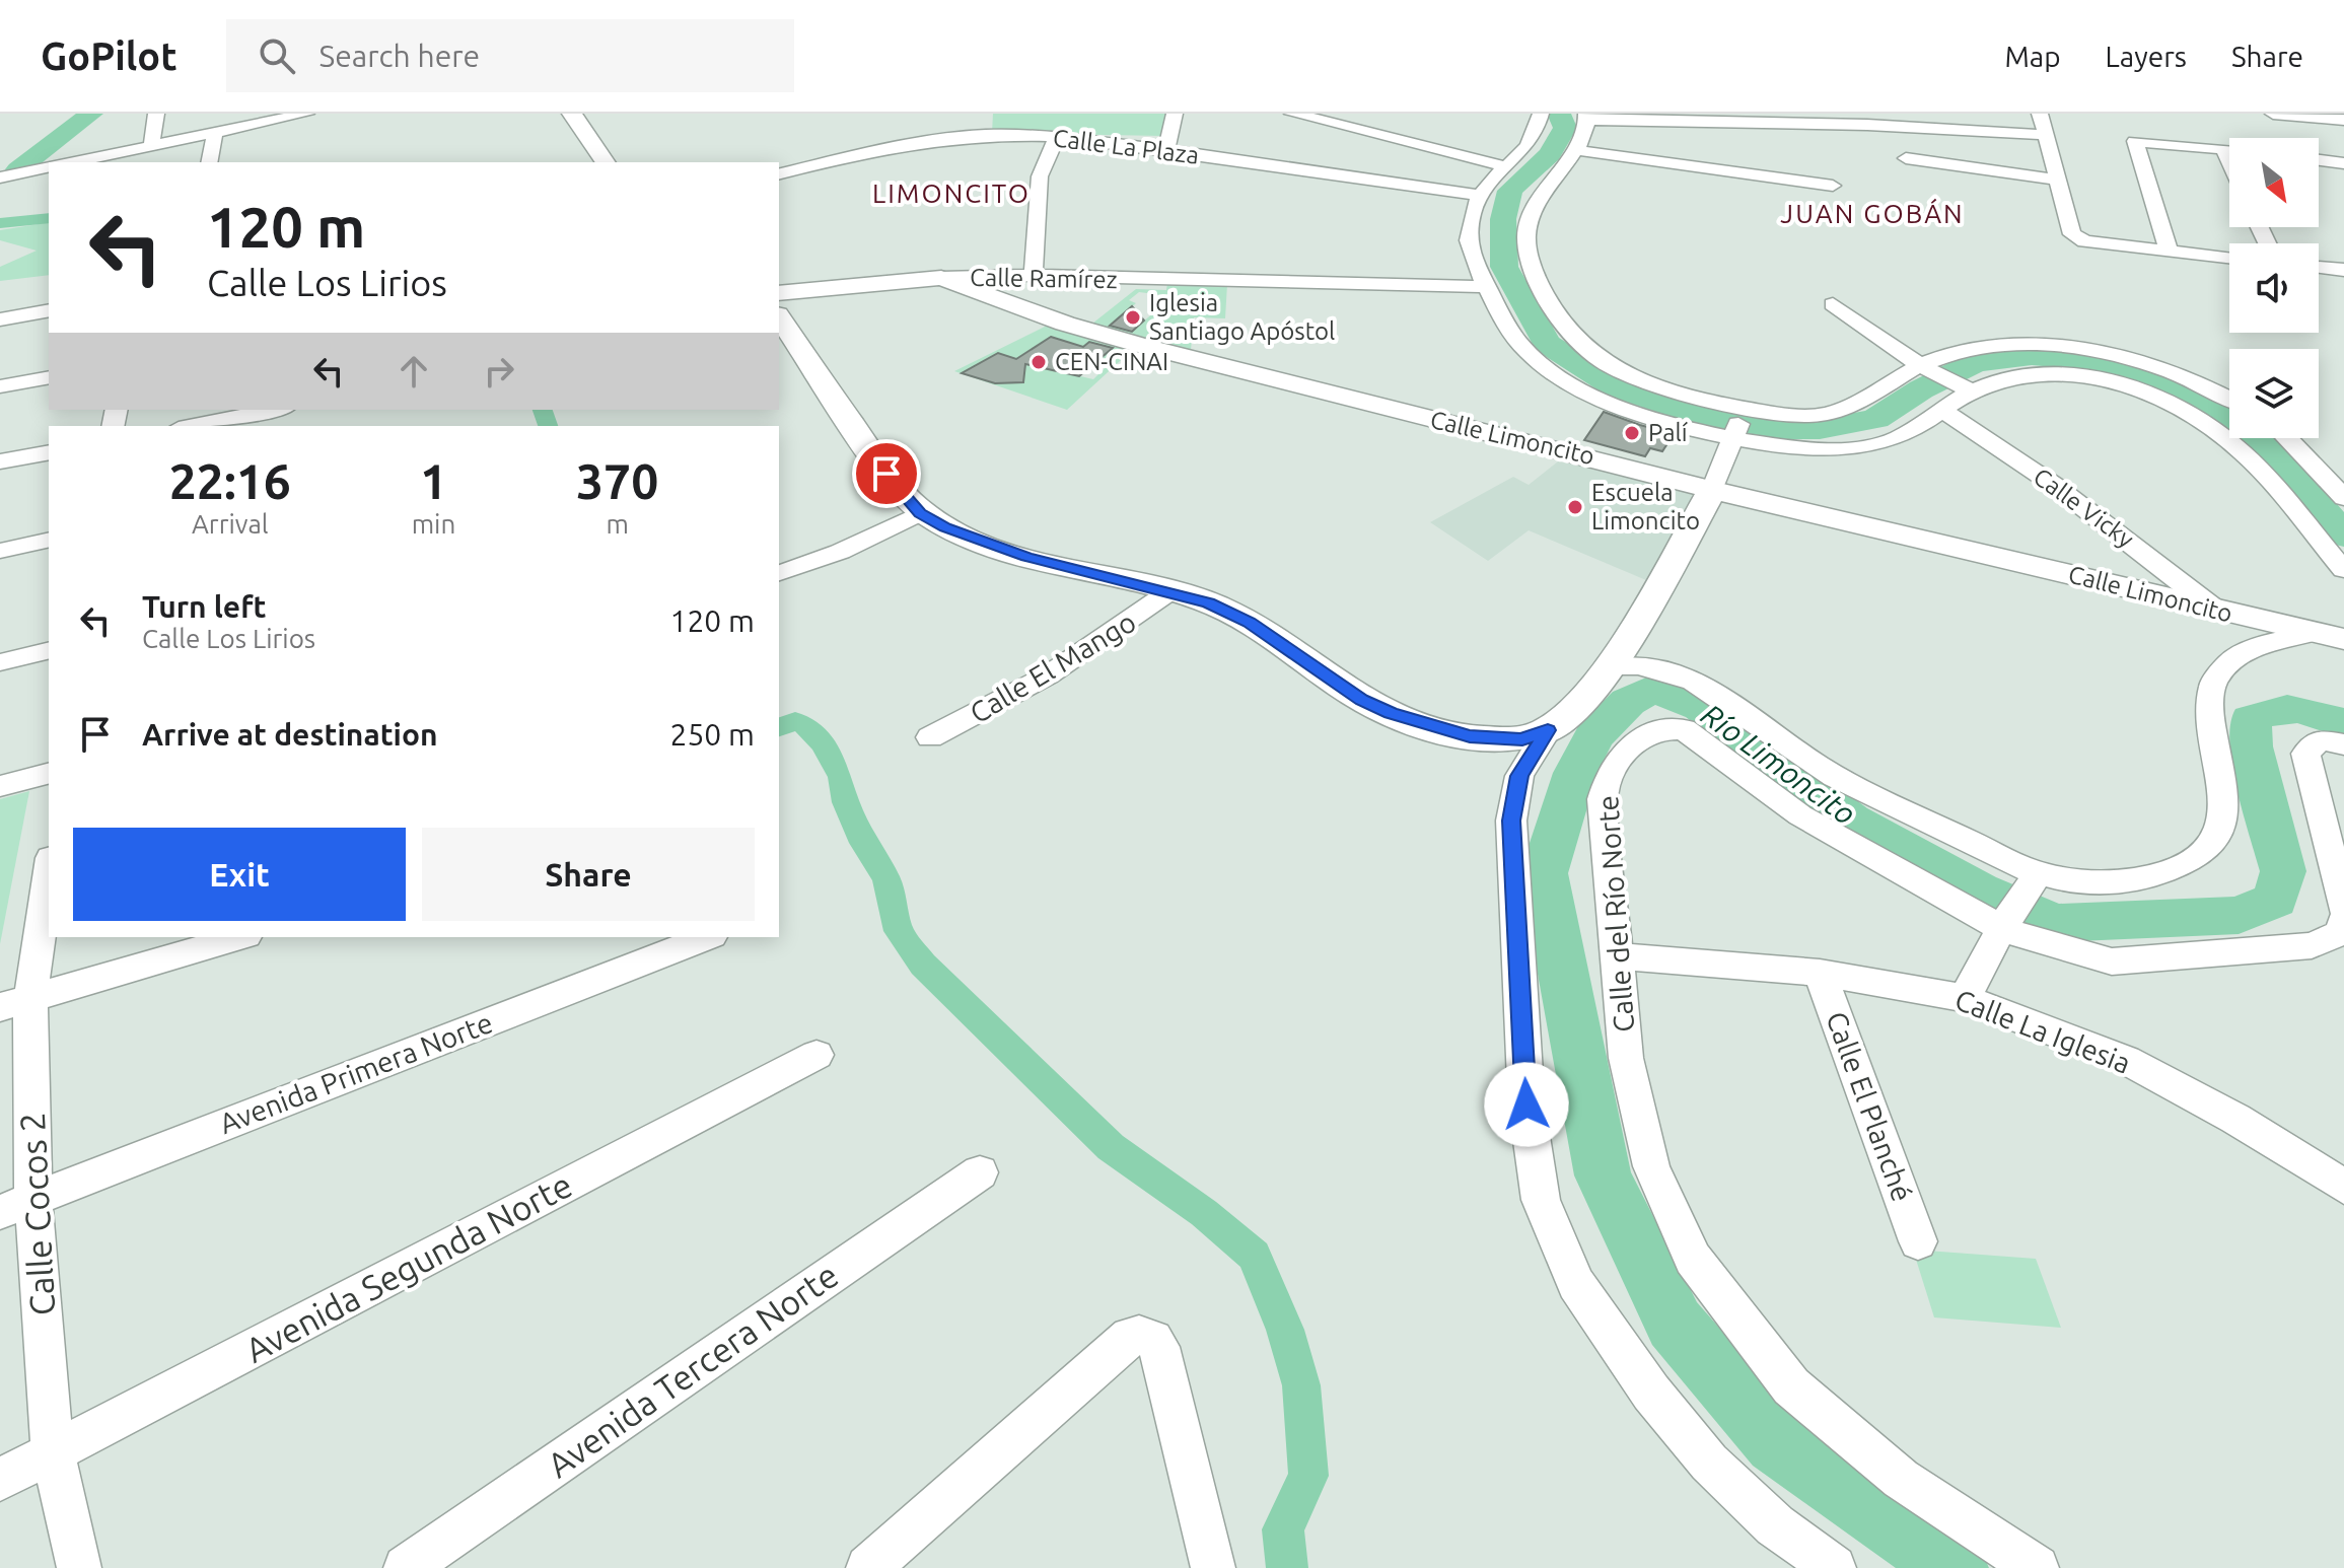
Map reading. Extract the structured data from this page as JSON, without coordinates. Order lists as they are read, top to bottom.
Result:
{
  "streets": {
    "street": [
      "Calle La Plaza",
      "Calle Ramírez",
      "Calle Limoncito",
      "Calle Vicky",
      "Calle El Mango",
      "Calle del Río Norte",
      "Calle La Iglesia",
      "Avenida Primera Norte",
      "Calle El Planché",
      "Calle Cocos 2",
      "Avenida Segunda Norte",
      "Avenida Tercera Norte"
    ]
  },
  "crossings": [
    ["Calle Ramírez", "Calle Limoncito"],
    ["Calle Limoncito", "Calle Vicky"],
    ["Calle del Río Norte", "Calle La Iglesia"],
    ["Calle La Iglesia", "Calle El Planché"],
    ["Avenida Primera Norte", "Calle Cocos 2"],
    ["Calle Cocos 2", "Avenida Segunda Norte"]
  ],
  "districts": ["LIMONCITO", "JUAN GOBÁN"],
  "water": ["Río Limoncito"],
  "places": [
    "Iglesia Santiago Apóstol",
    "CEN-CINAI",
    "Palí",
    "Escuela Limoncito"
  ],
  "north": "bottom right",
  "page": {
    "header": "GoPilot",
    "search": "Search here",
    "nav": ["Map", "Layers", "Share"],
    "turn": ["120 m", "Calle Los Lirios"],
    "eta": [
      "22:16",
      "Arrival",
      "1",
      "min",
      "370",
      "m"
    ],
    "list": [
      {
        "name": "Turn left",
        "note": "Calle Los Lirios",
        "value": "120 m"
      },
      {
        "name": "Arrive at destination",
        "value": "250 m"
      }
    ],
    "buttons": ["Exit", "Share"]
  }
}
